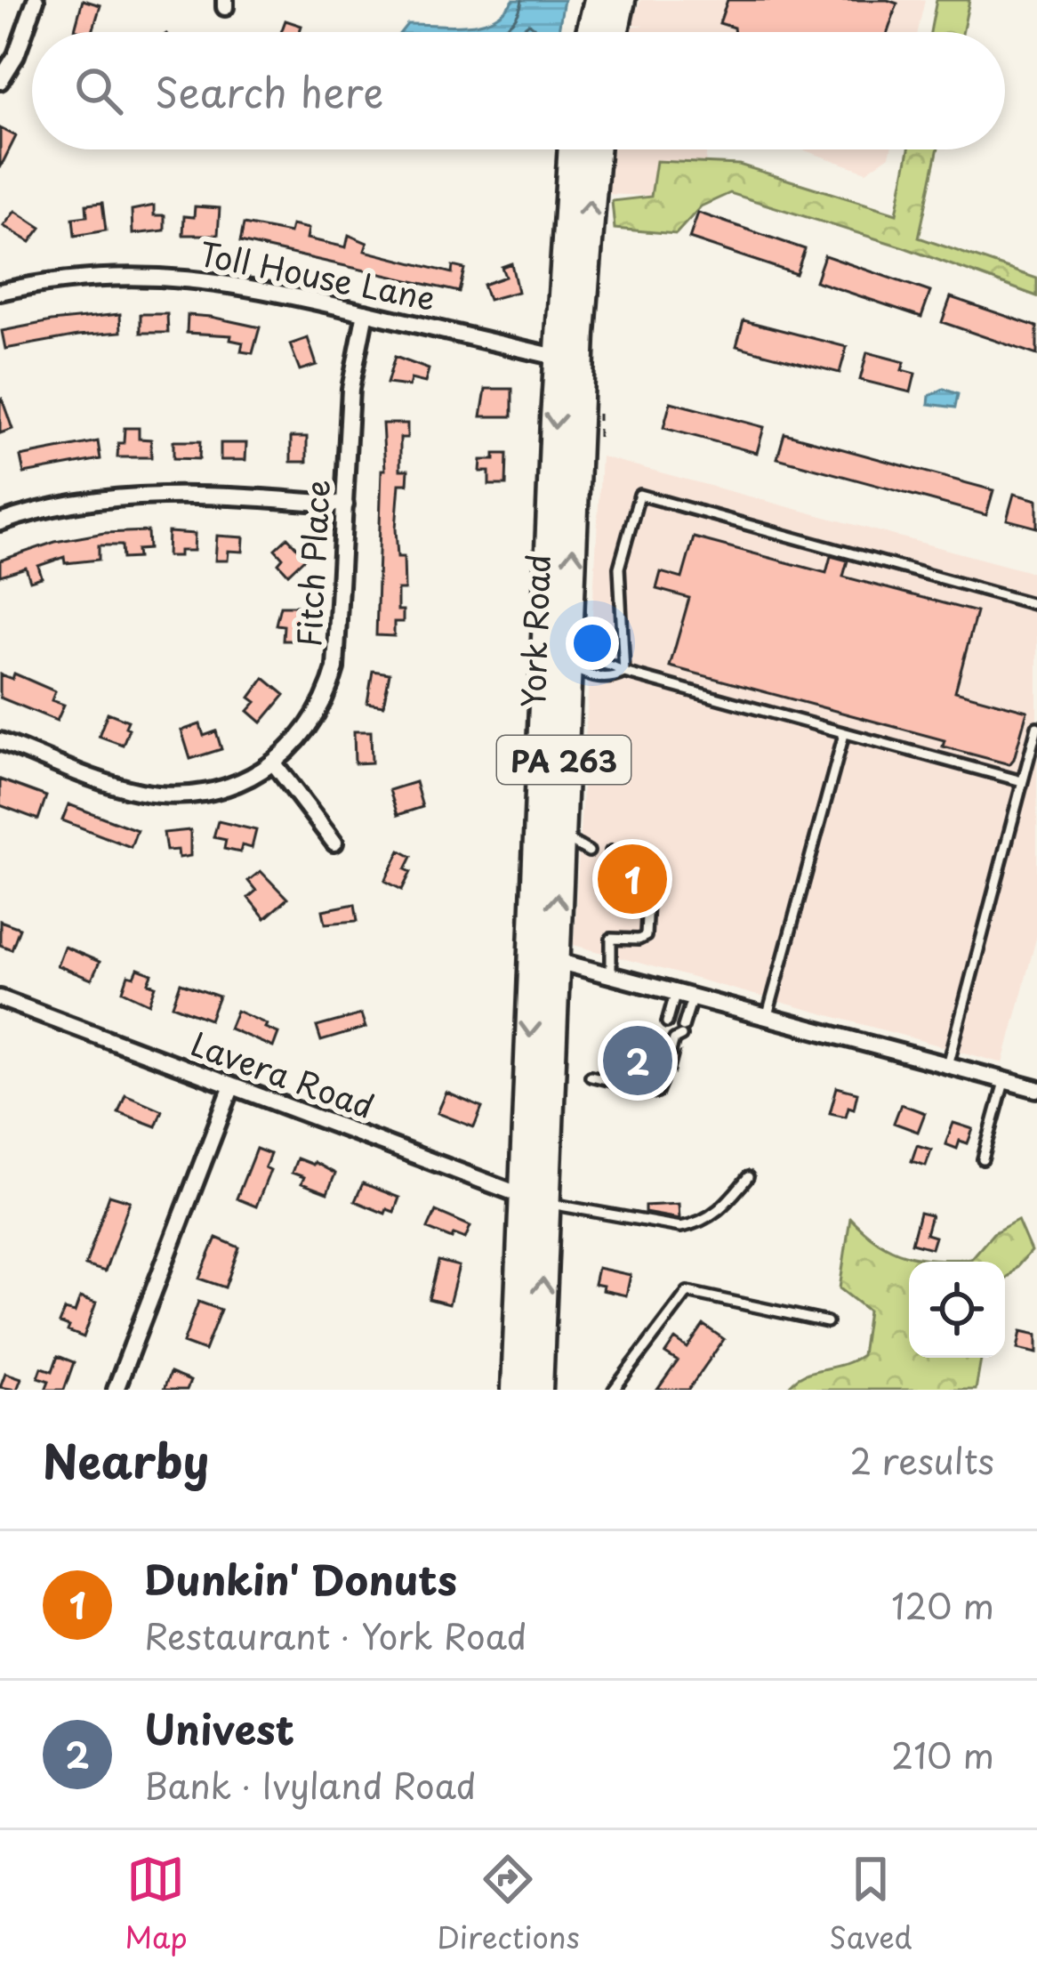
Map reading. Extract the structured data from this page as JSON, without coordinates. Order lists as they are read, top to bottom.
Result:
{
  "streets": {
    "highway": ["York Road", "PA 263"],
    "street": ["Toll House Lane", "Fitch Place", "Lavera Road"]
  },
  "crossings": [
    ["Toll House Lane", "Fitch Place"],
    ["Toll House Lane", "York Road"],
    ["York Road", "Lavera Road"]
  ],
  "page": {
    "search": "Search here",
    "pins": ["1", "2"],
    "heading": ["Nearby", "2 results"],
    "list": [
      {
        "mark": "1",
        "name": "Dunkin' Donuts",
        "note": "Restaurant · York Road",
        "value": "120 m"
      },
      {
        "mark": "2",
        "name": "Univest",
        "note": "Bank · Ivyland Road",
        "value": "210 m"
      }
    ],
    "nav": ["Map", "Directions", "Saved"]
  }
}
